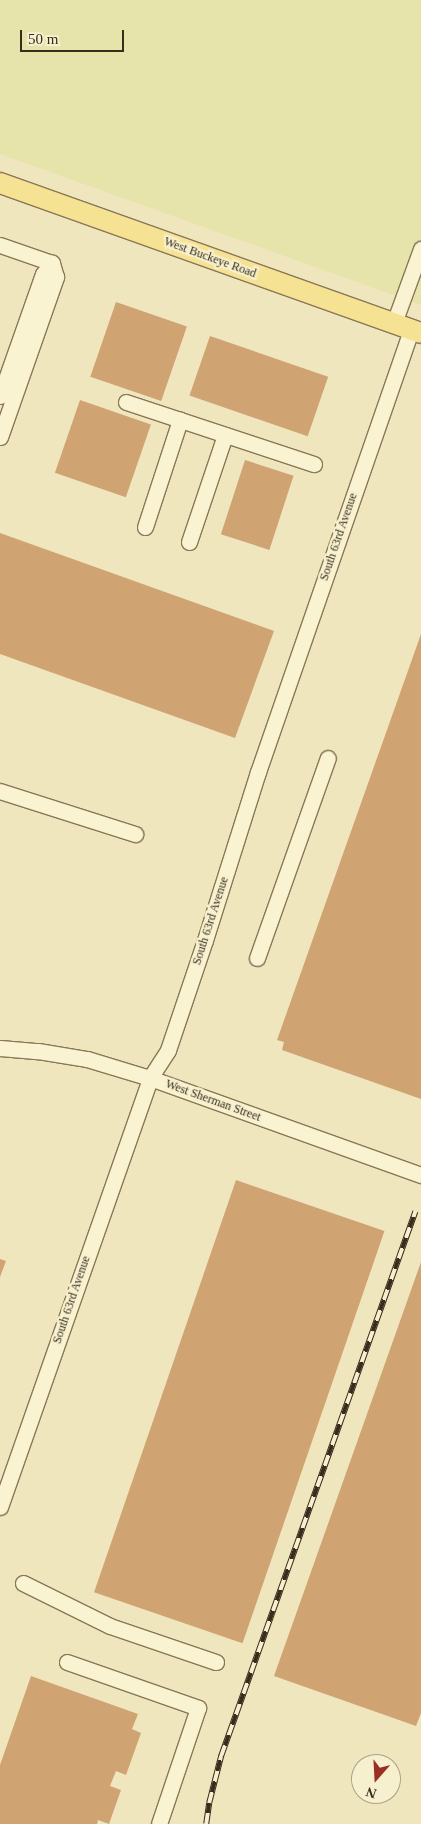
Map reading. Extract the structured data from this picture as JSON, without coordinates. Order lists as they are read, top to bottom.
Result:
{
  "streets": {
    "main road": ["West Buckeye Road"],
    "street": ["South 63rd Avenue", "West Sherman Street"]
  },
  "crossings": [
    ["West Buckeye Road", "South 63rd Avenue"],
    ["South 63rd Avenue", "West Sherman Street"]
  ],
  "scale_bar": "50 m",
  "north": "bottom"
}
